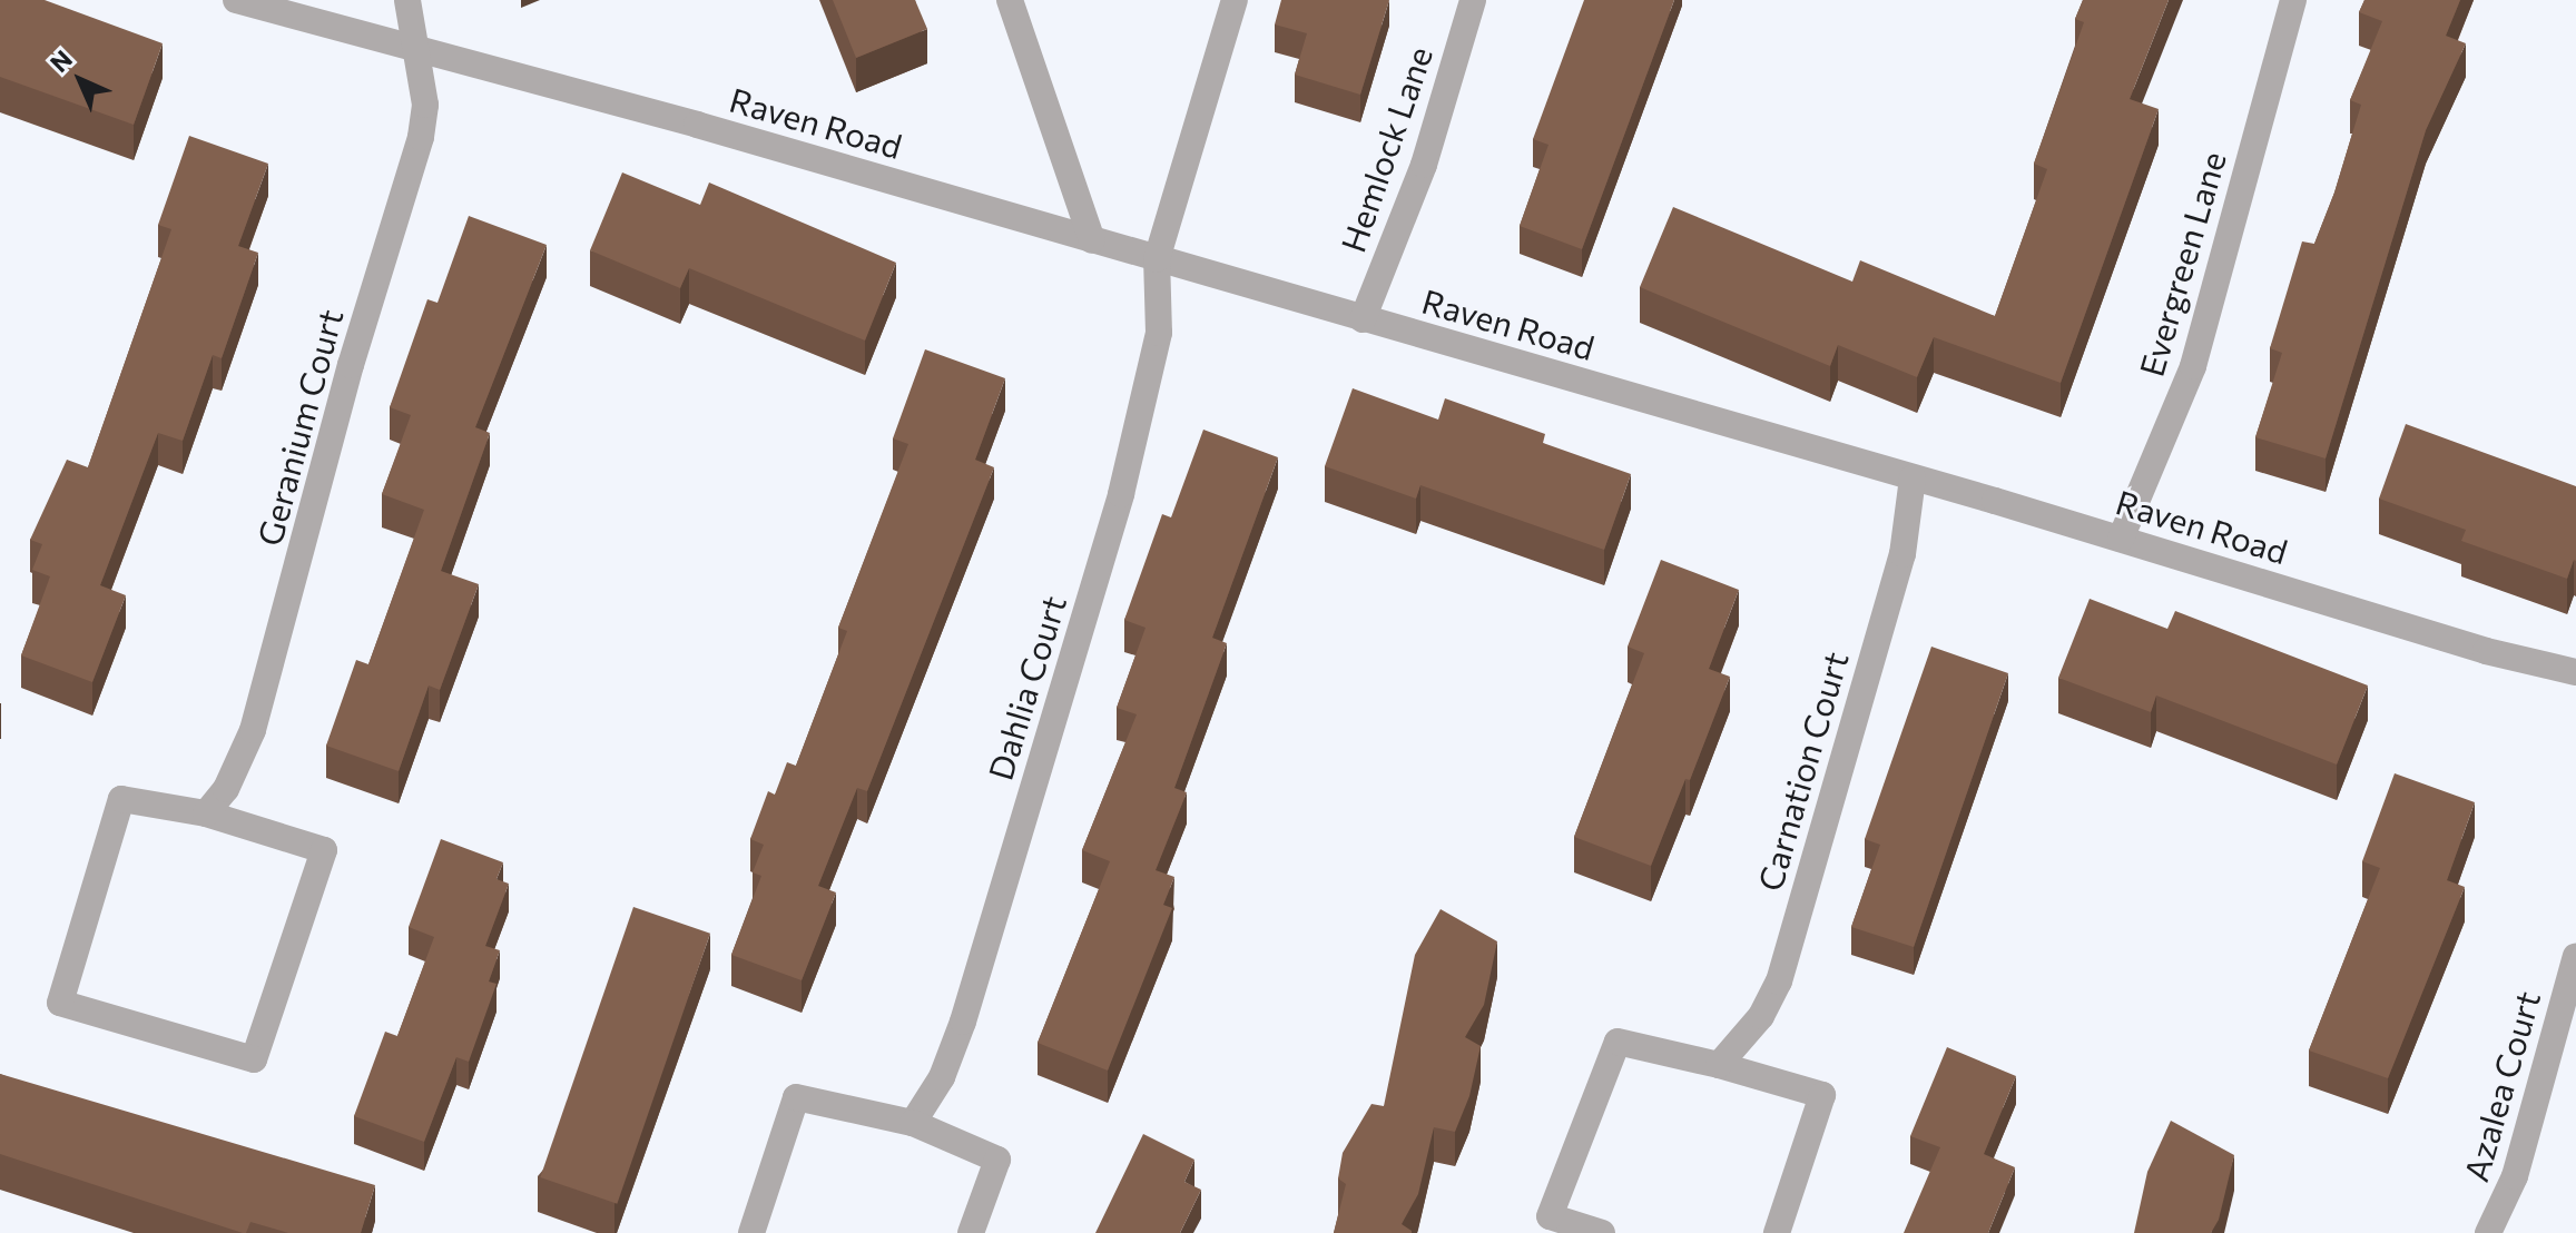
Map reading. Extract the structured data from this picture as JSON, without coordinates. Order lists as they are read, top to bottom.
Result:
{
  "streets": {
    "street": [
      "Raven Road",
      "Hemlock Lane",
      "Evergreen Lane",
      "Geranium Court",
      "Dahlia Court",
      "Carnation Court",
      "Azalea Court"
    ]
  },
  "crossings": [
    ["Raven Road", "Hemlock Lane"],
    ["Raven Road", "Evergreen Lane"],
    ["Raven Road", "Geranium Court"],
    ["Raven Road", "Dahlia Court"],
    ["Raven Road", "Carnation Court"]
  ],
  "north": "top left"
}
